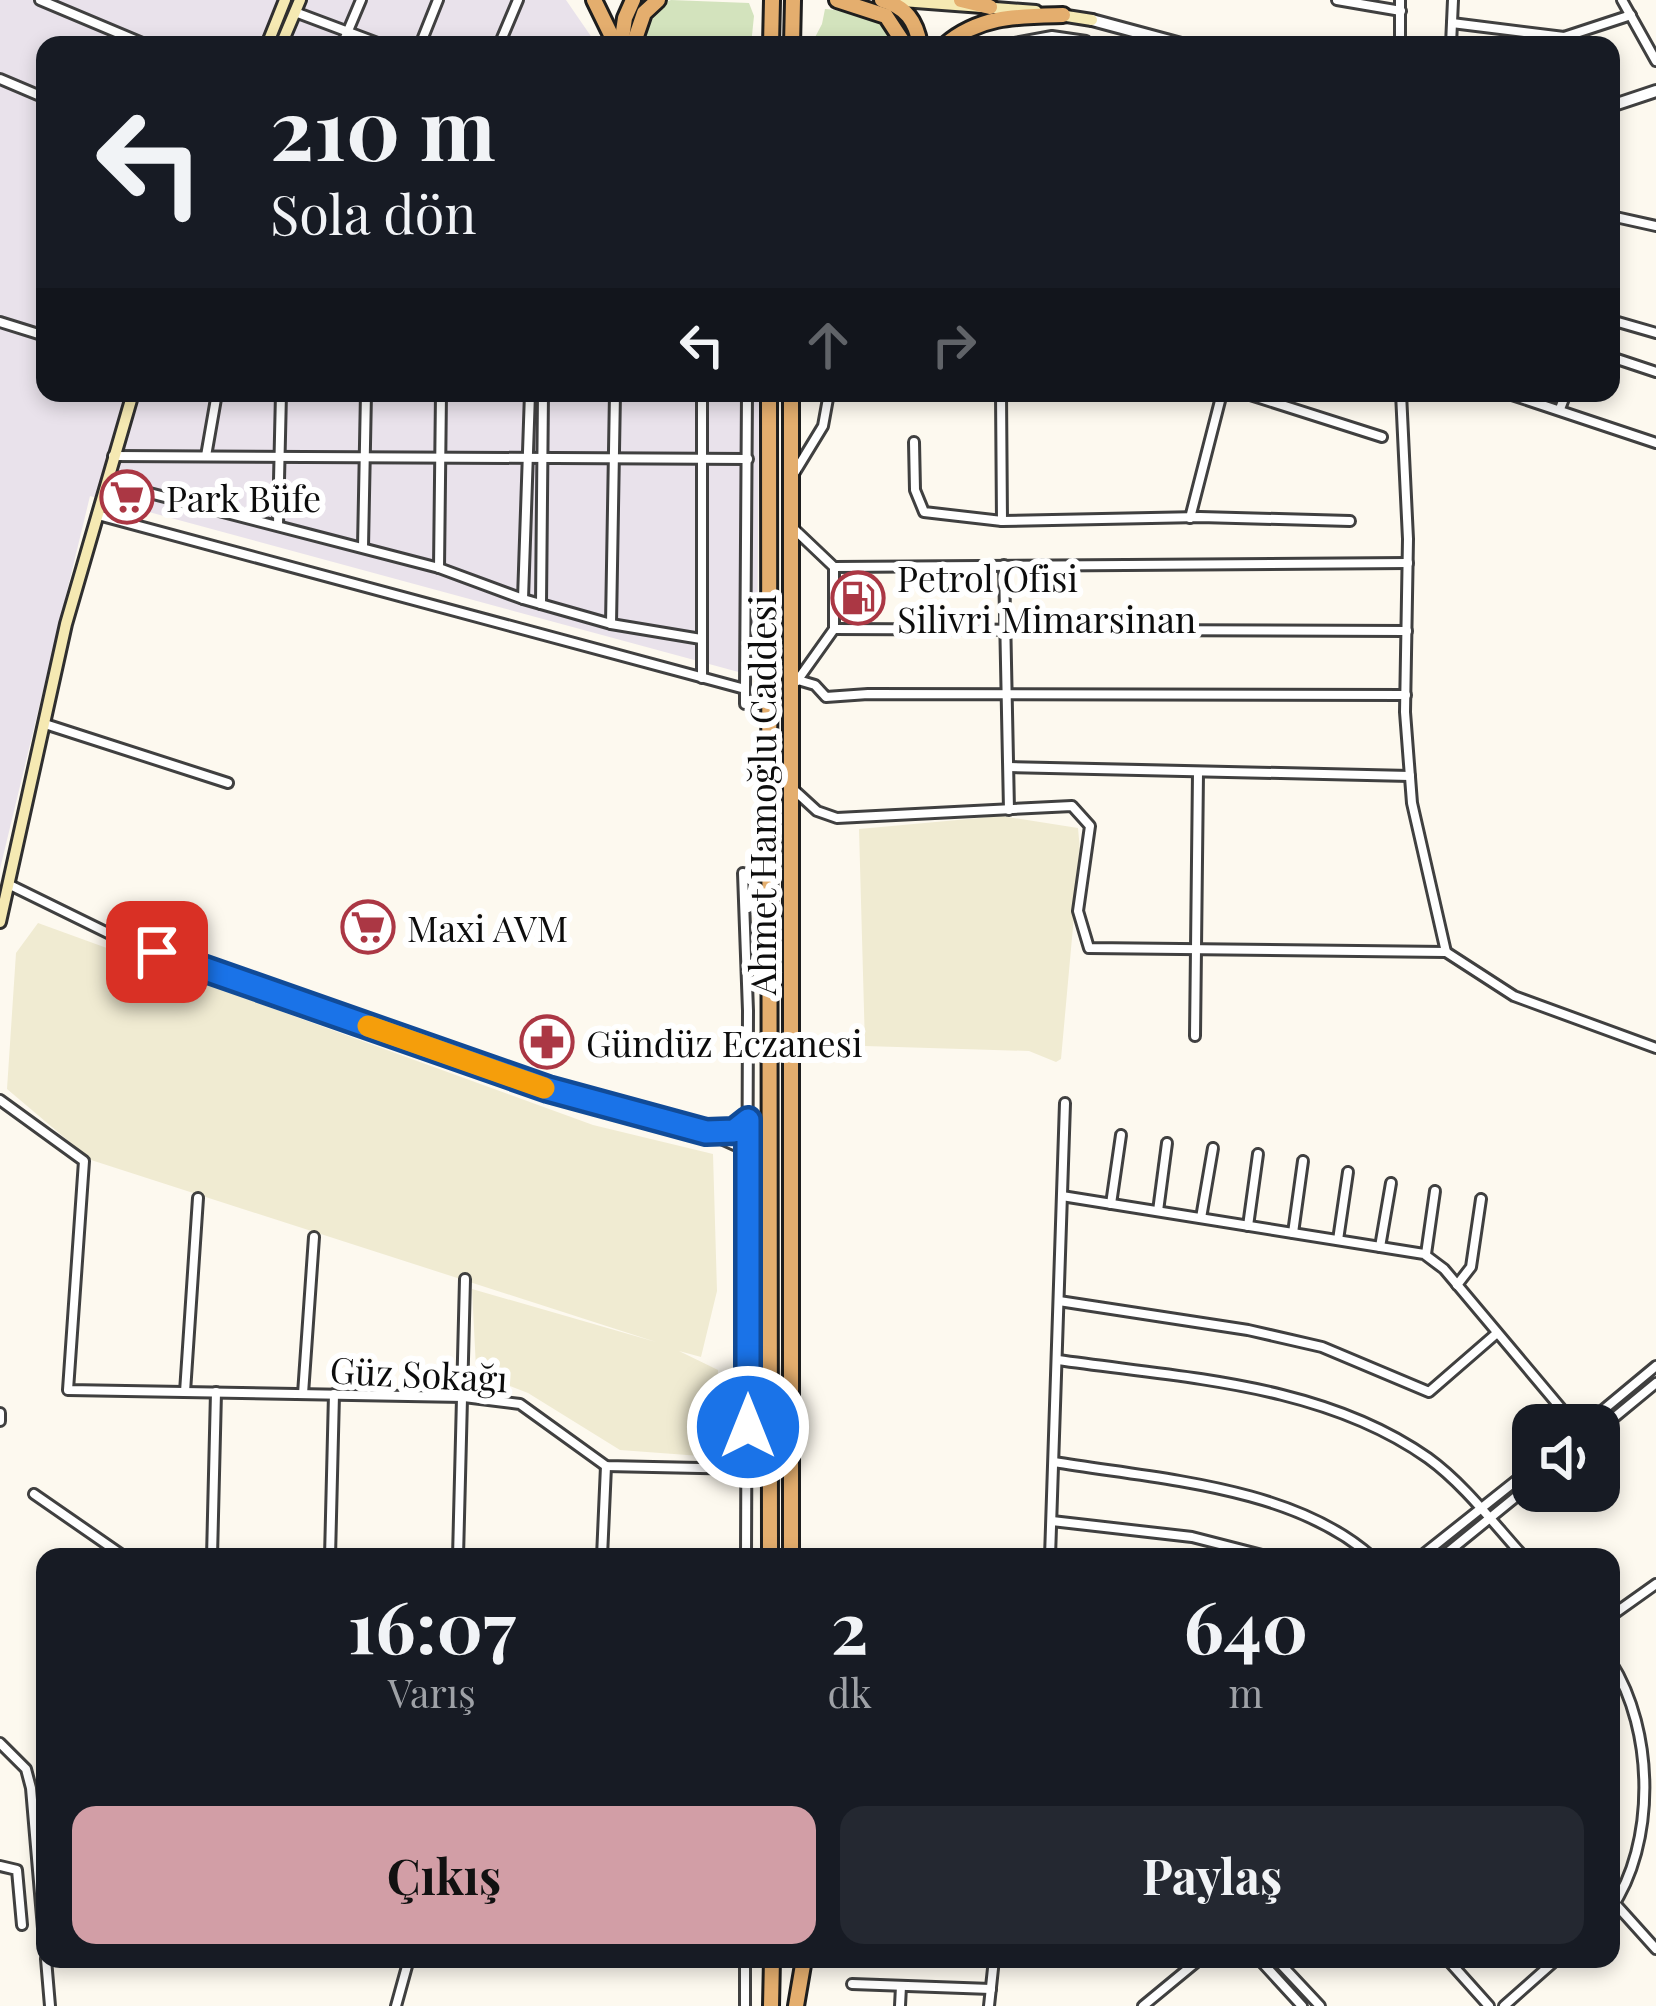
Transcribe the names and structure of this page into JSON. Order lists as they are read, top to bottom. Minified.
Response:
{"streets":{"highway":["Ahmet Hamoğlu Caddesi"],"street":["Güz Sokağı"]},"places":{"supermarket":["Park Büfe","Maxi AVM"],"fuel station":["Petrol Ofisi Silivri Mimarsinan"],"pharmacy":["Gündüz Eczanesi"]},"page":{"turn":["210 m","Sola dön"],"eta":["16:07","Varış","2","dk","640","m"],"buttons":["Çıkış","Paylaş"]}}
